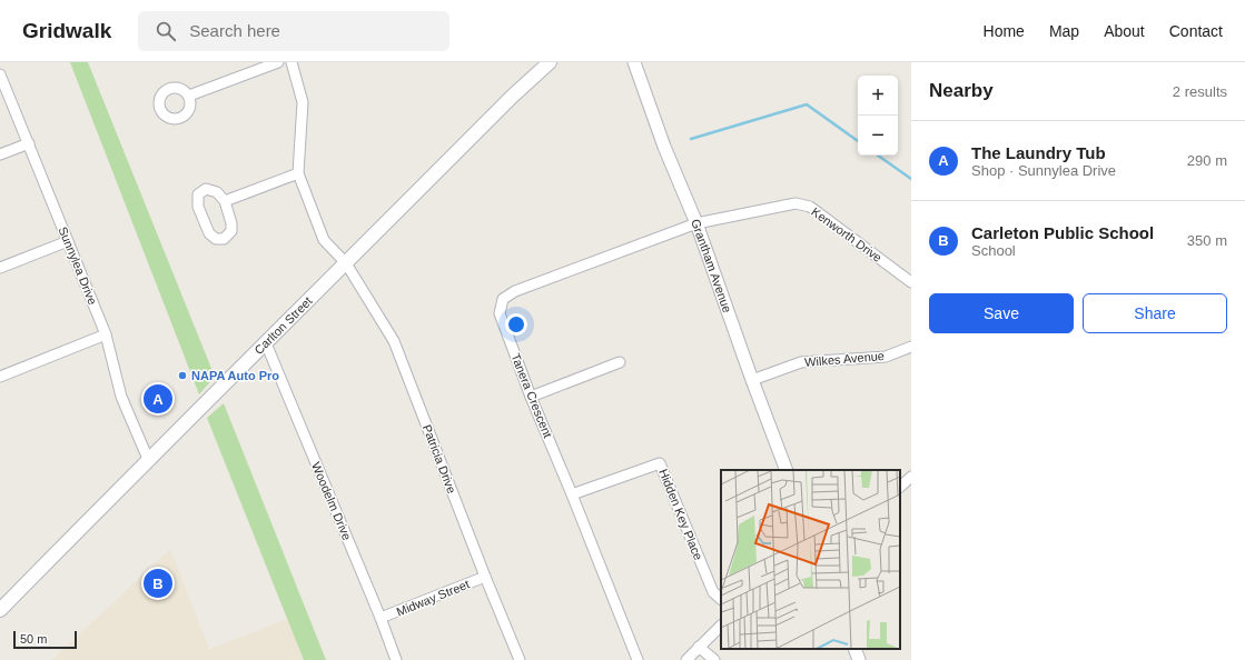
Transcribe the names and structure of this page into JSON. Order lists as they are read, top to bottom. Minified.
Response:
{"streets":{"main road":["Carlton Street"],"street":["Kenworth Drive","Sunnylea Drive","Grantham Avenue","Wilkes Avenue","Tanera Crescent","Patricia Drive","Woodelm Drive","Hidden Key Place","Midway Street"]},"crossings":[["Kenworth Drive","Grantham Avenue"],["Kenworth Drive","Tanera Crescent"],["Sunnylea Drive","Carlton Street"],["Grantham Avenue","Wilkes Avenue"],["Grantham Avenue","Tanera Crescent"],["Carlton Street","Patricia Drive"],["Carlton Street","Woodelm Drive"],["Tanera Crescent","Hidden Key Place"],["Patricia Drive","Midway Street"],["Woodelm Drive","Midway Street"]],"places":["NAPA Auto Pro"],"scale_bar":"50 m","page":{"header":"Gridwalk","search":"Search here","nav":["Home","Map","About","Contact"],"heading":["Nearby","2 results"],"map_buttons":["+","−"],"list":[{"mark":"A","name":"The Laundry Tub","note":"Shop · Sunnylea Drive","value":"290 m"},{"mark":"B","name":"Carleton Public School","note":"School","value":"350 m"}],"buttons":["Save","Share"],"pins":["A","B"],"scale":"50 m"}}
